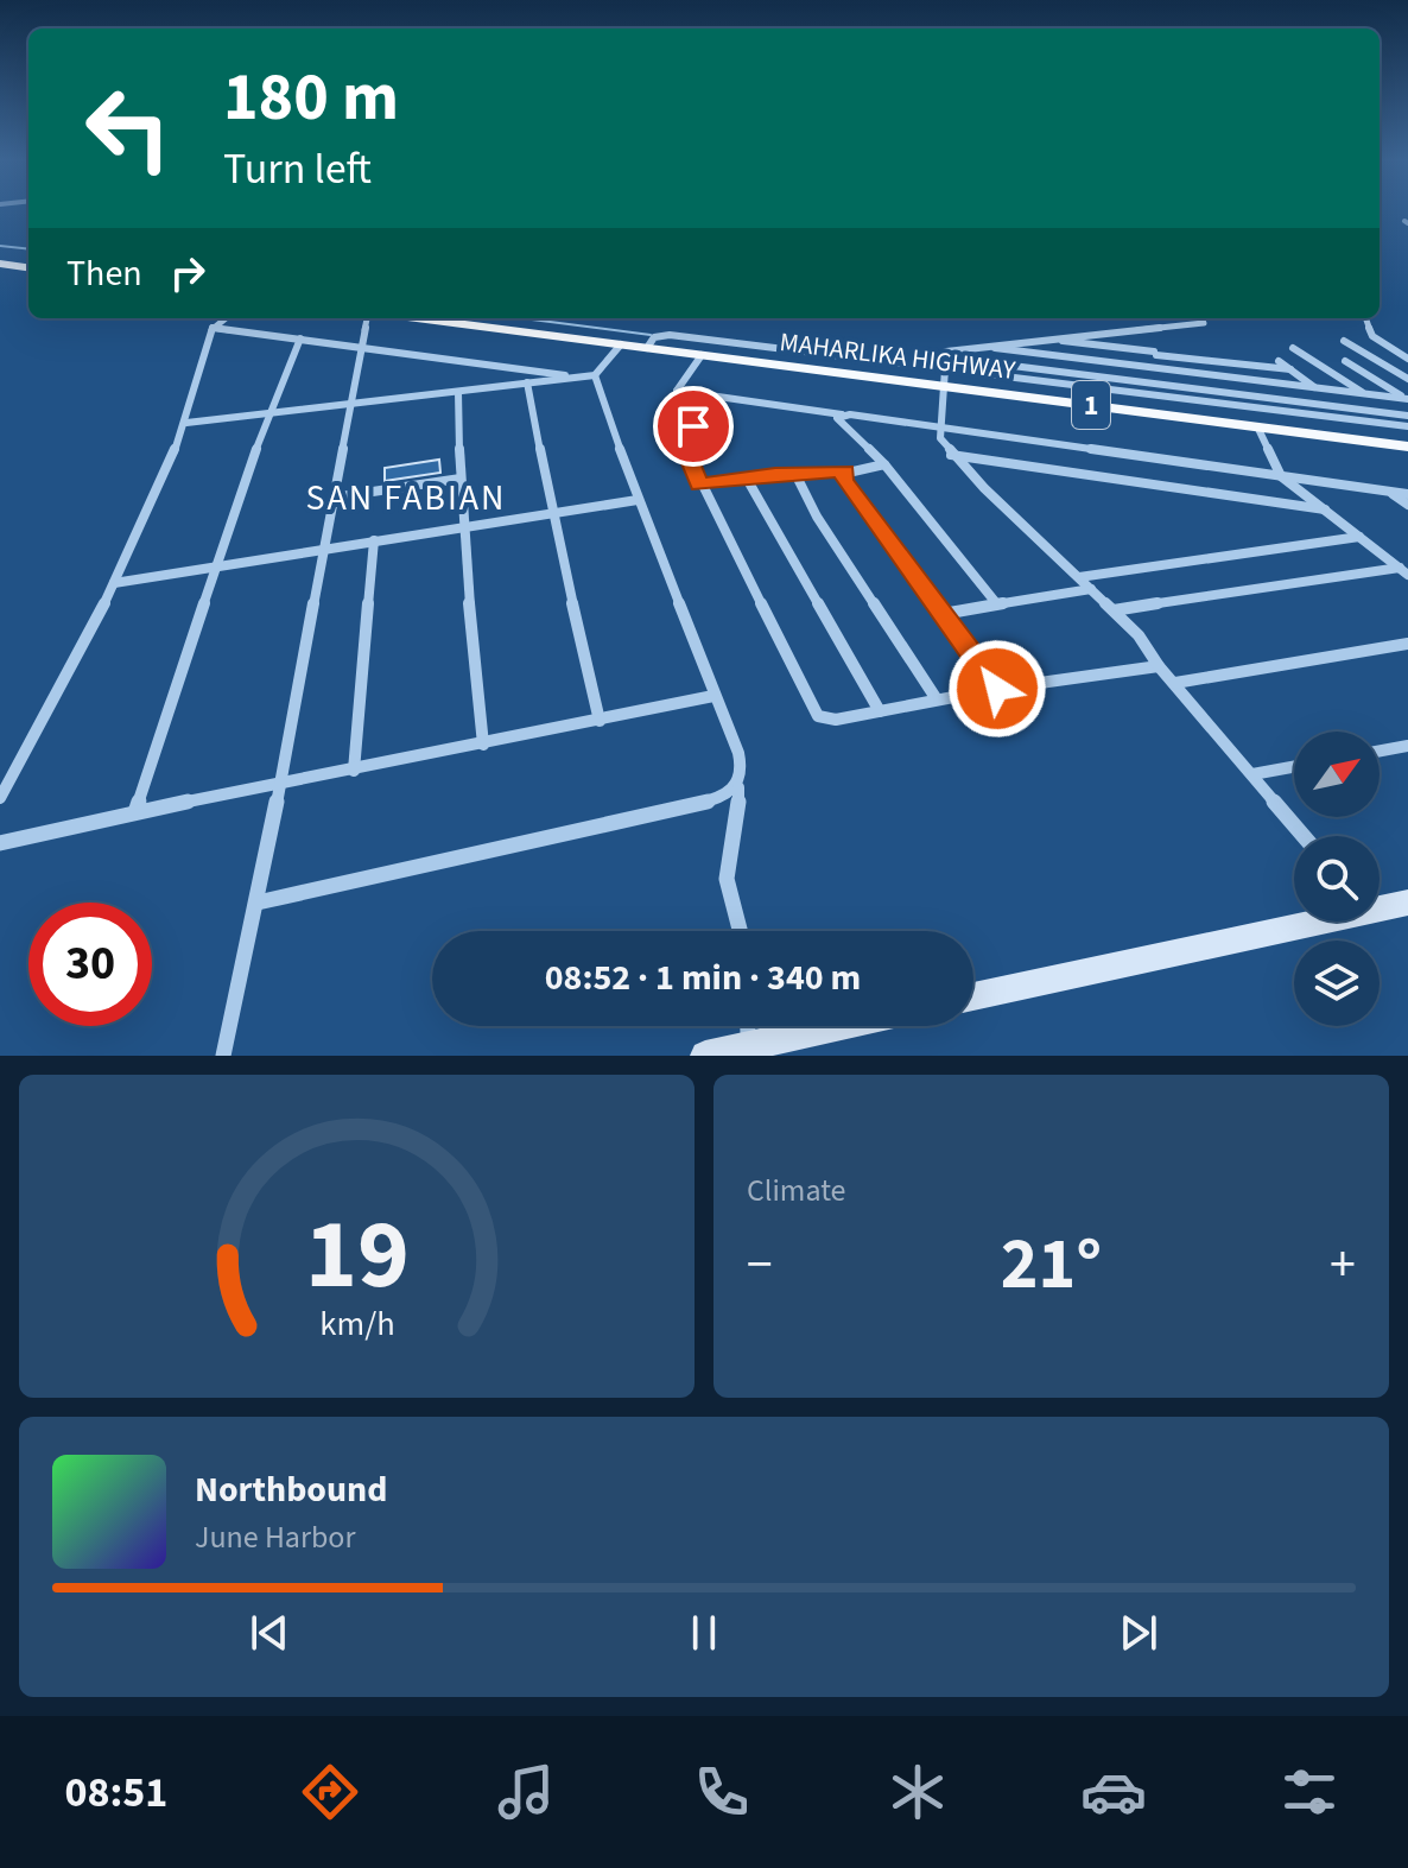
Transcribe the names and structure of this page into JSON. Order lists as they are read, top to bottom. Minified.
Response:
{"streets":{"highway":["MAHARLIKA HIGHWAY","1"]},"districts":["SAN FABIAN"],"north":"top right","page":{"turn":["180 m","Turn left"],"then":"Then","limit":"30","trip":"08:52 · 1 min · 340 m","tile":"Climate","heat":["−","21°","+"],"song":["Northbound","June Harbor"],"tabs":"08:51","gauge":["19","km/h"]}}
